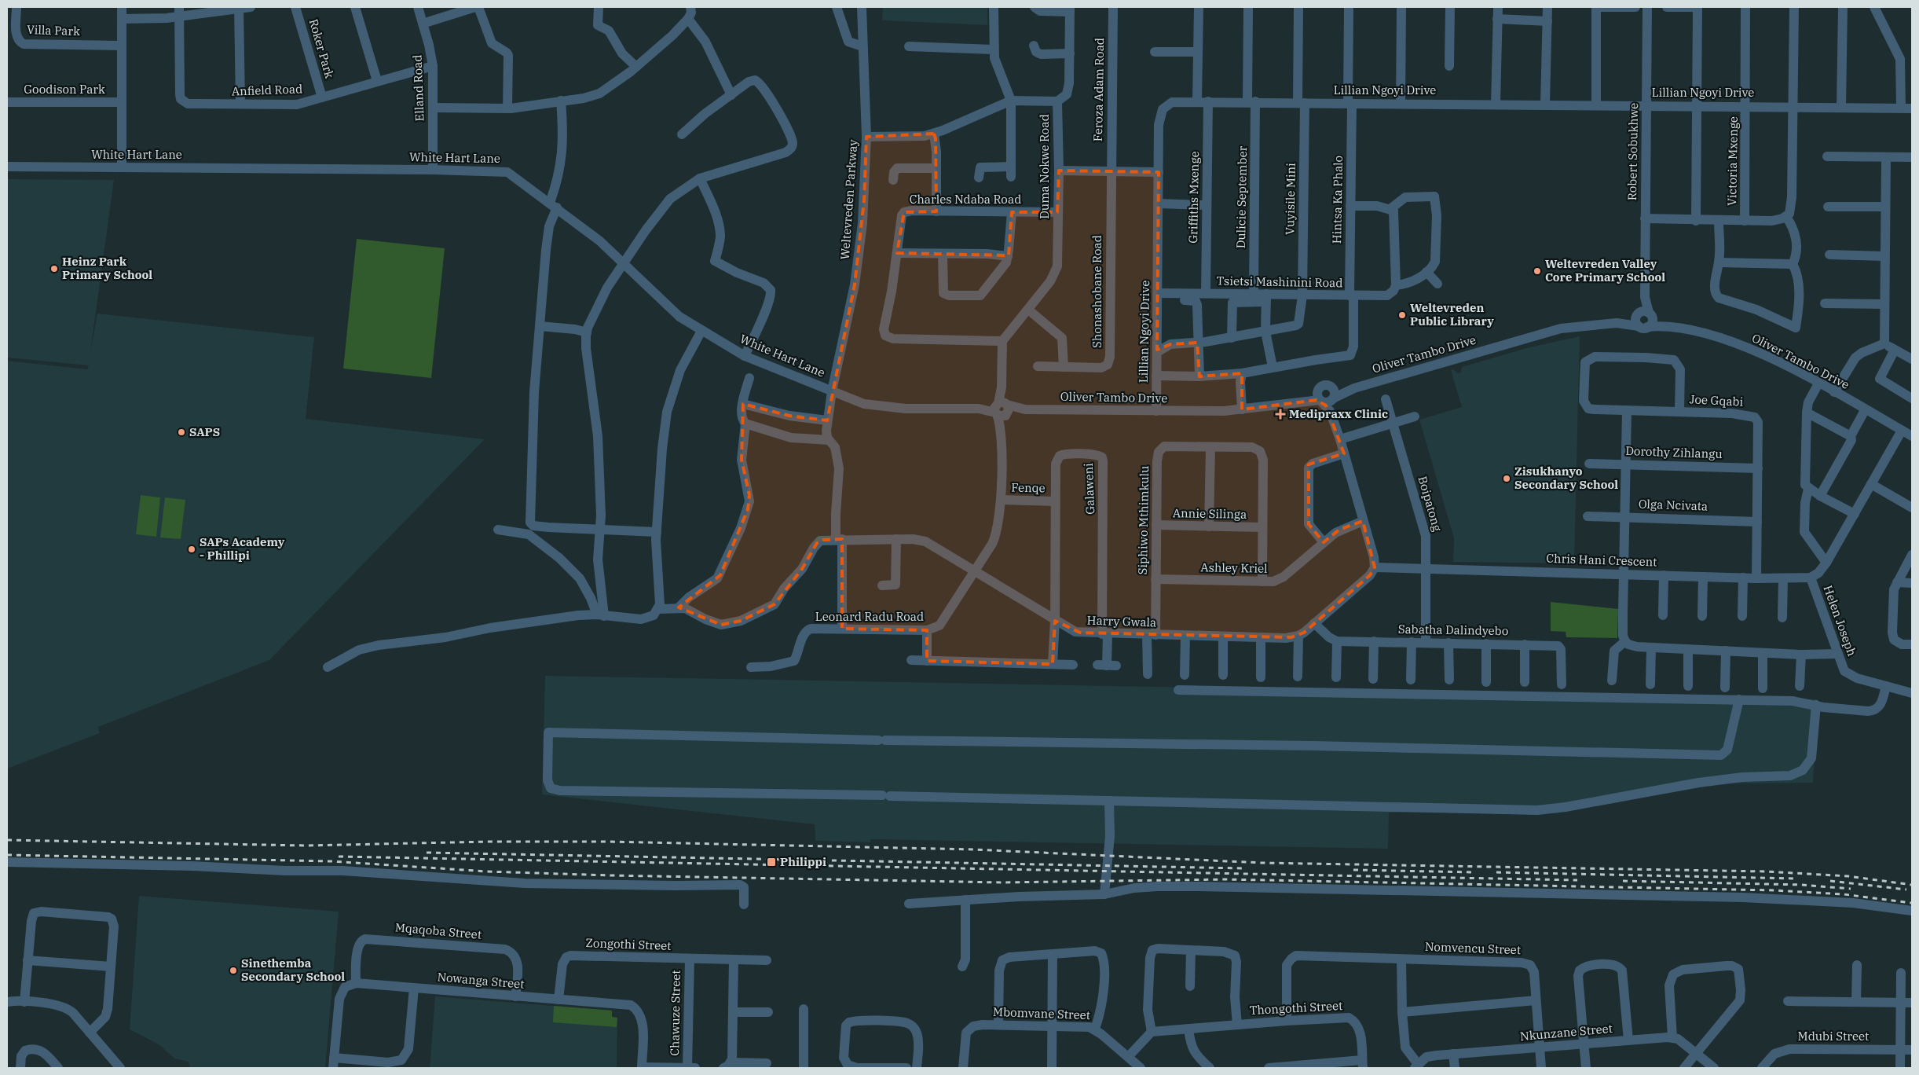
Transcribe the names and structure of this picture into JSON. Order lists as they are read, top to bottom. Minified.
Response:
{"streets":{"street":["Villa Park","Roker Park","Elland Road","Goodison Park","Feroza Adam Road","Anfield Road","Lillian Ngoyi Drive","Robert Sobukhwe","White Hart Lane","Victoria Mxenge","Duma Nokwe Road","Griffiths Mxenge","Dulicie September","Vuyisile Mini","Weltevreden Parkway","Charles Ndaba Road","Hintsa Ka Phalo","Tsietsi Mashinini Road","Shonashobane Road","Oliver Tambo Drive","Joe Gqabi","Dorothy Zihlangu","Fenqe","Galaweni","Boipatong","Olga Ncivata","Annie Silinga","Siphiwo Mthimkulu","Chris Hani Crescent","Ashley Kriel","Leonard Radu Road","Helen Joseph","Harry Gwala","Sabatha Dalindyebo","Mqaqoba Street","Zongothi Street","Nomvencu Street","Nowanga Street","Thongothi Street","Chawuze Street","Mbomvane Street","Nkunzane Street","Mdubi Street"]},"crossings":[["Roker Park","Anfield Road"],["Elland Road","Anfield Road"],["Elland Road","White Hart Lane"],["Feroza Adam Road","Shonashobane Road"],["Lillian Ngoyi Drive","Robert Sobukhwe"],["Lillian Ngoyi Drive","Victoria Mxenge"],["Lillian Ngoyi Drive","Griffiths Mxenge"],["Lillian Ngoyi Drive","Dulicie September"],["Lillian Ngoyi Drive","Vuyisile Mini"],["Lillian Ngoyi Drive","Hintsa Ka Phalo"],["Lillian Ngoyi Drive","Tsietsi Mashinini Road"],["Lillian Ngoyi Drive","Oliver Tambo Drive"],["Robert Sobukhwe","Oliver Tambo Drive"],["White Hart Lane","Weltevreden Parkway"],["White Hart Lane","Oliver Tambo Drive"],["Duma Nokwe Road","Weltevreden Parkway"],["Duma Nokwe Road","Charles Ndaba Road"],["Griffiths Mxenge","Tsietsi Mashinini Road"],["Dulicie September","Tsietsi Mashinini Road"],["Vuyisile Mini","Tsietsi Mashinini Road"],["Weltevreden Parkway","Oliver Tambo Drive"],["Hintsa Ka Phalo","Tsietsi Mashinini Road"],["Oliver Tambo Drive","Leonard Radu Road"],["Joe Gqabi","Dorothy Zihlangu"],["Joe Gqabi","Olga Ncivata"],["Joe Gqabi","Chris Hani Crescent"],["Fenqe","Galaweni"],["Fenqe","Leonard Radu Road"],["Galaweni","Harry Gwala"],["Boipatong","Chris Hani Crescent"],["Boipatong","Sabatha Dalindyebo"],["Annie Silinga","Siphiwo Mthimkulu"],["Siphiwo Mthimkulu","Ashley Kriel"],["Siphiwo Mthimkulu","Harry Gwala"],["Chris Hani Crescent","Helen Joseph"],["Leonard Radu Road","Harry Gwala"],["Mqaqoba Street","Nowanga Street"],["Zongothi Street","Nowanga Street"],["Zongothi Street","Chawuze Street"],["Nomvencu Street","Thongothi Street"],["Nomvencu Street","Nkunzane Street"]],"places":{"other":["Heinz Park Primary School","Weltevreden Valley Core Primary School","Weltevreden Public Library","SAPS","Zisukhanyo Secondary School","SAPs Academy - Phillipi","Sinethemba Secondary School"],"health":["Medipraxx Clinic"],"transit":["Philippi"]}}
